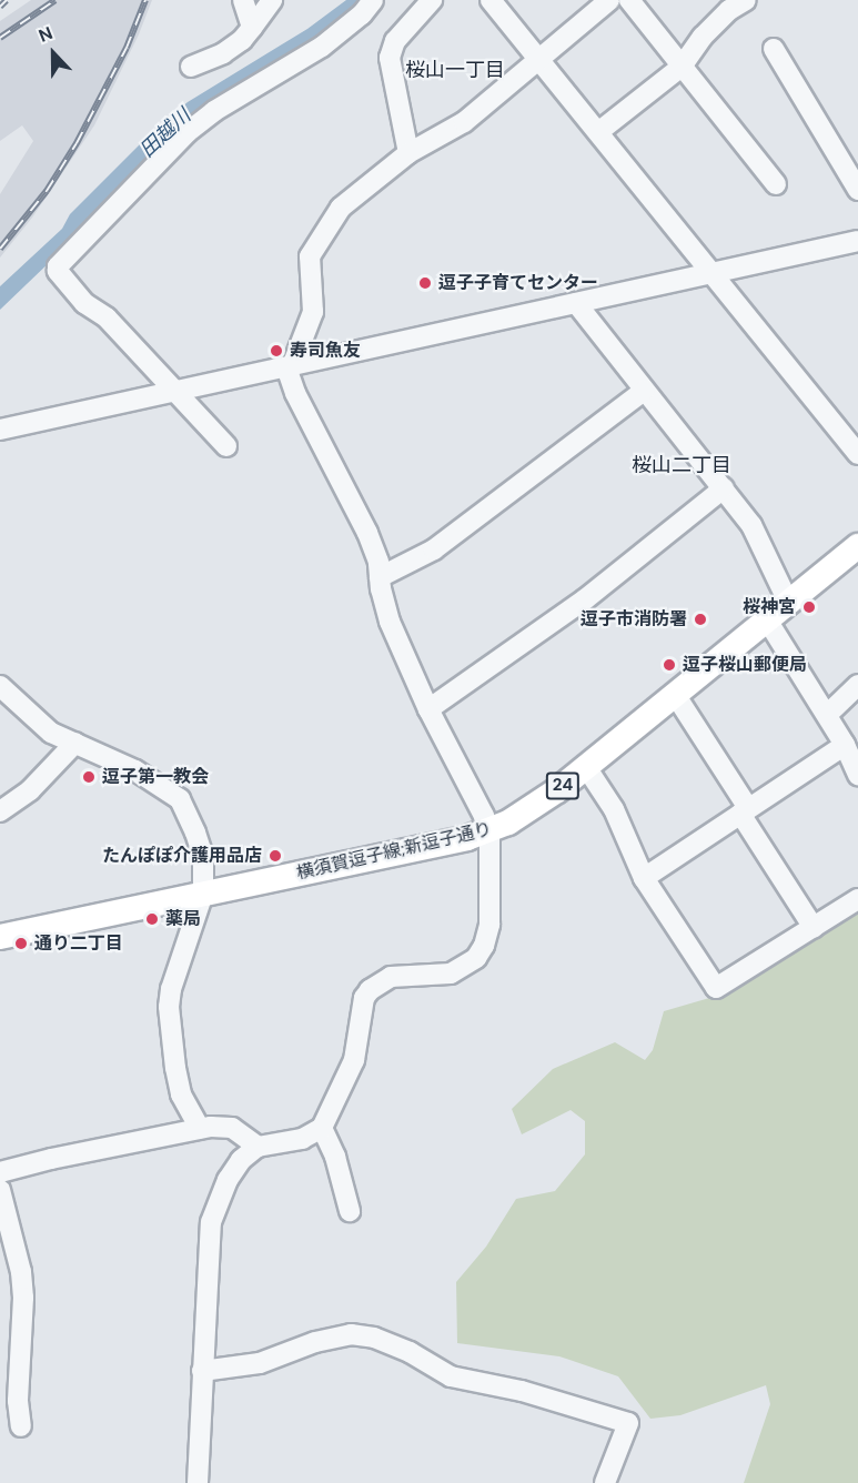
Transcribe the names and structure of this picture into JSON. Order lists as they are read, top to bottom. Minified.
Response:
{"streets":{"main road":["24","横須賀逗子線;新逗子通り"]},"districts":["桜山一丁目","桜山二丁目"],"water":["田越川"],"places":["逗子子育てセンター","寿司魚友","桜神宮","逗子市消防署","逗子桜山郵便局","逗子第一教会","たんぽぽ介護用品店","薬局","通り二丁目"],"north":"top"}
